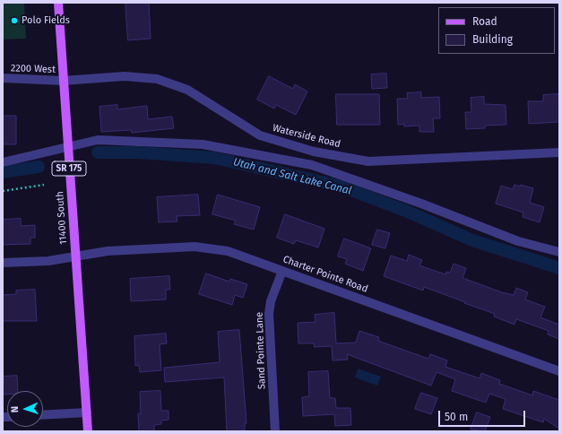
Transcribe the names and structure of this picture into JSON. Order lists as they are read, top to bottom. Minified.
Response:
{"streets":{"main road":["SR 175","11400 South"],"street":["2200 West","Waterside Road","Charter Pointe Road","Sand Pointe Lane"]},"crossings":[["2200 West","Waterside Road"],["2200 West","11400 South"],["Waterside Road","11400 South"],["11400 South","Charter Pointe Road"],["Charter Pointe Road","Sand Pointe Lane"]],"water":["Utah and Salt Lake Canal"],"places":["Polo Fields"],"legend":["Road","Building"],"scale_bar":"50 m","north":"left"}
